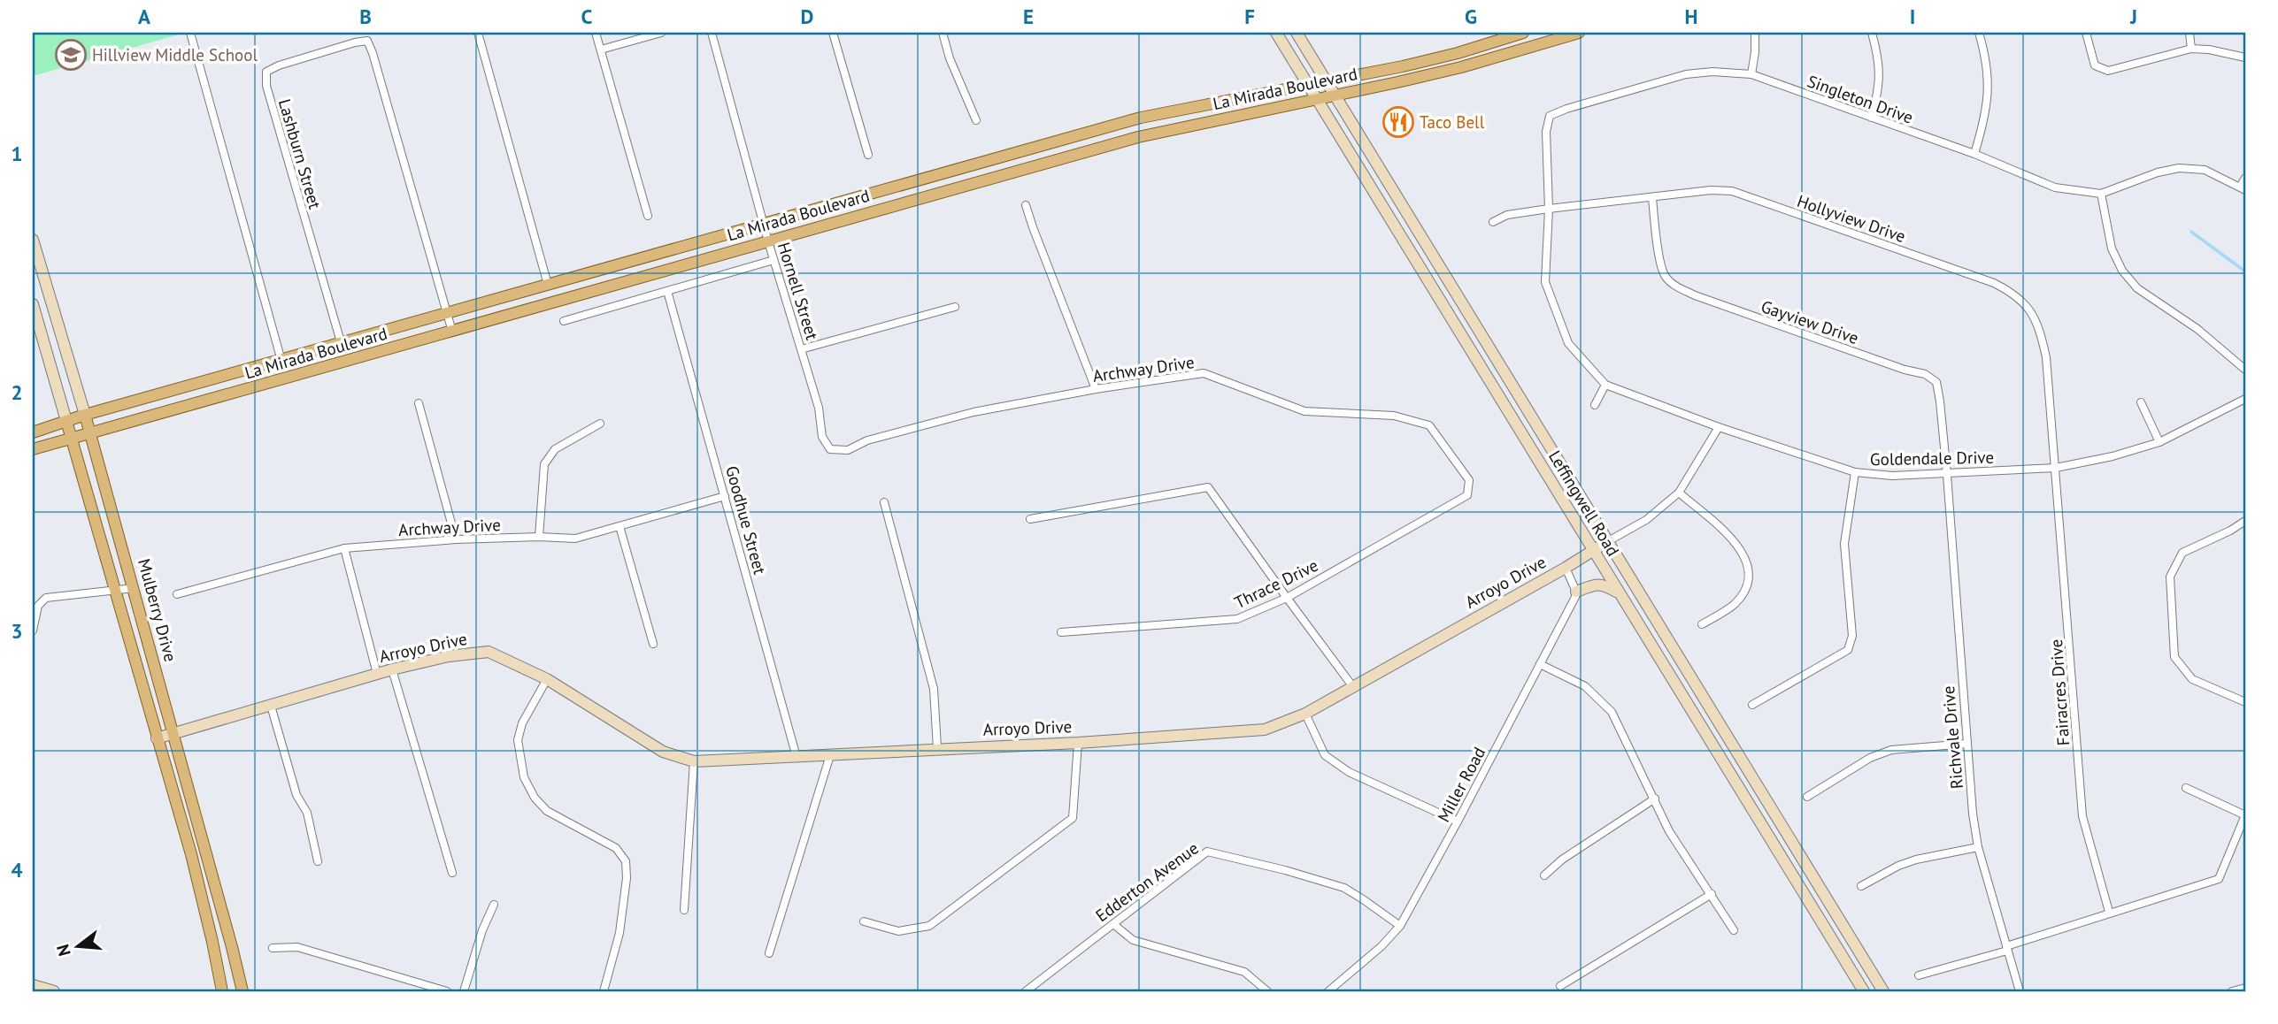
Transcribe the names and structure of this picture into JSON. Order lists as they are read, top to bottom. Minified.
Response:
{"streets":{"main road":["La Mirada Boulevard","Leffingwell Road","Arroyo Drive","Mulberry Drive"],"street":["Singleton Drive","Lashburn Street","Hollyview Drive","Hornell Street","Gayview Drive","Archway Drive","Goldendale Drive","Goodhue Street","Thrace Drive","Fairacres Drive","Richvale Drive","Miller Road","Edderton Avenue"]},"crossings":[["La Mirada Boulevard","Lashburn Street"],["La Mirada Boulevard","Hornell Street"],["La Mirada Boulevard","Leffingwell Road"],["La Mirada Boulevard","Mulberry Drive"],["Singleton Drive","Hollyview Drive"],["Singleton Drive","Goldendale Drive"],["Hollyview Drive","Gayview Drive"],["Hollyview Drive","Goldendale Drive"],["Hollyview Drive","Fairacres Drive"],["Hornell Street","Archway Drive"],["Gayview Drive","Goldendale Drive"],["Gayview Drive","Richvale Drive"],["Archway Drive","Goodhue Street"],["Archway Drive","Thrace Drive"],["Goldendale Drive","Arroyo Drive"],["Goldendale Drive","Fairacres Drive"],["Goldendale Drive","Richvale Drive"],["Leffingwell Road","Arroyo Drive"],["Goodhue Street","Arroyo Drive"],["Arroyo Drive","Mulberry Drive"],["Miller Road","Edderton Avenue"]],"places":{"school or university":["Hillview Middle School"],"restaurant":["Taco Bell"]},"north":"left","grid":{"columns":["A","B","C","D","E","F","G","H","I","J"],"rows":["1","2","3","4"]}}
